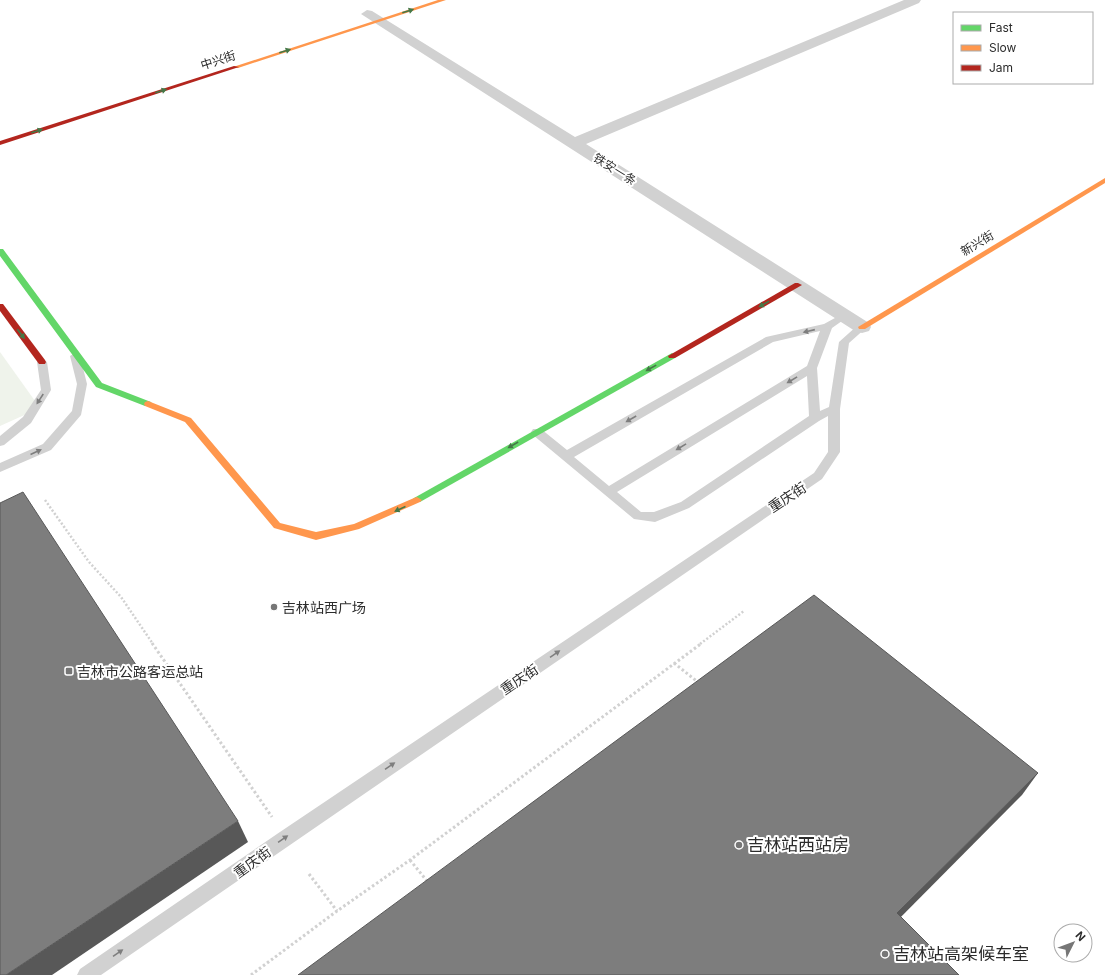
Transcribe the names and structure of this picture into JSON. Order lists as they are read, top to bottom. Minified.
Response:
{"streets":{"street":["中兴街","铁安一条","新兴街"],"lane":["重庆街"]},"crossings":[["中兴街","铁安一条"],["铁安一条","新兴街"],["铁安一条","重庆街"],["新兴街","重庆街"]],"one_way":["中兴街","重庆街"],"places":{"other":["吉林站西广场","吉林站西站房","吉林站高架候车室"],"transit":["吉林市公路客运总站"]},"legend":["Fast","Slow","Jam"],"north":"top right"}
